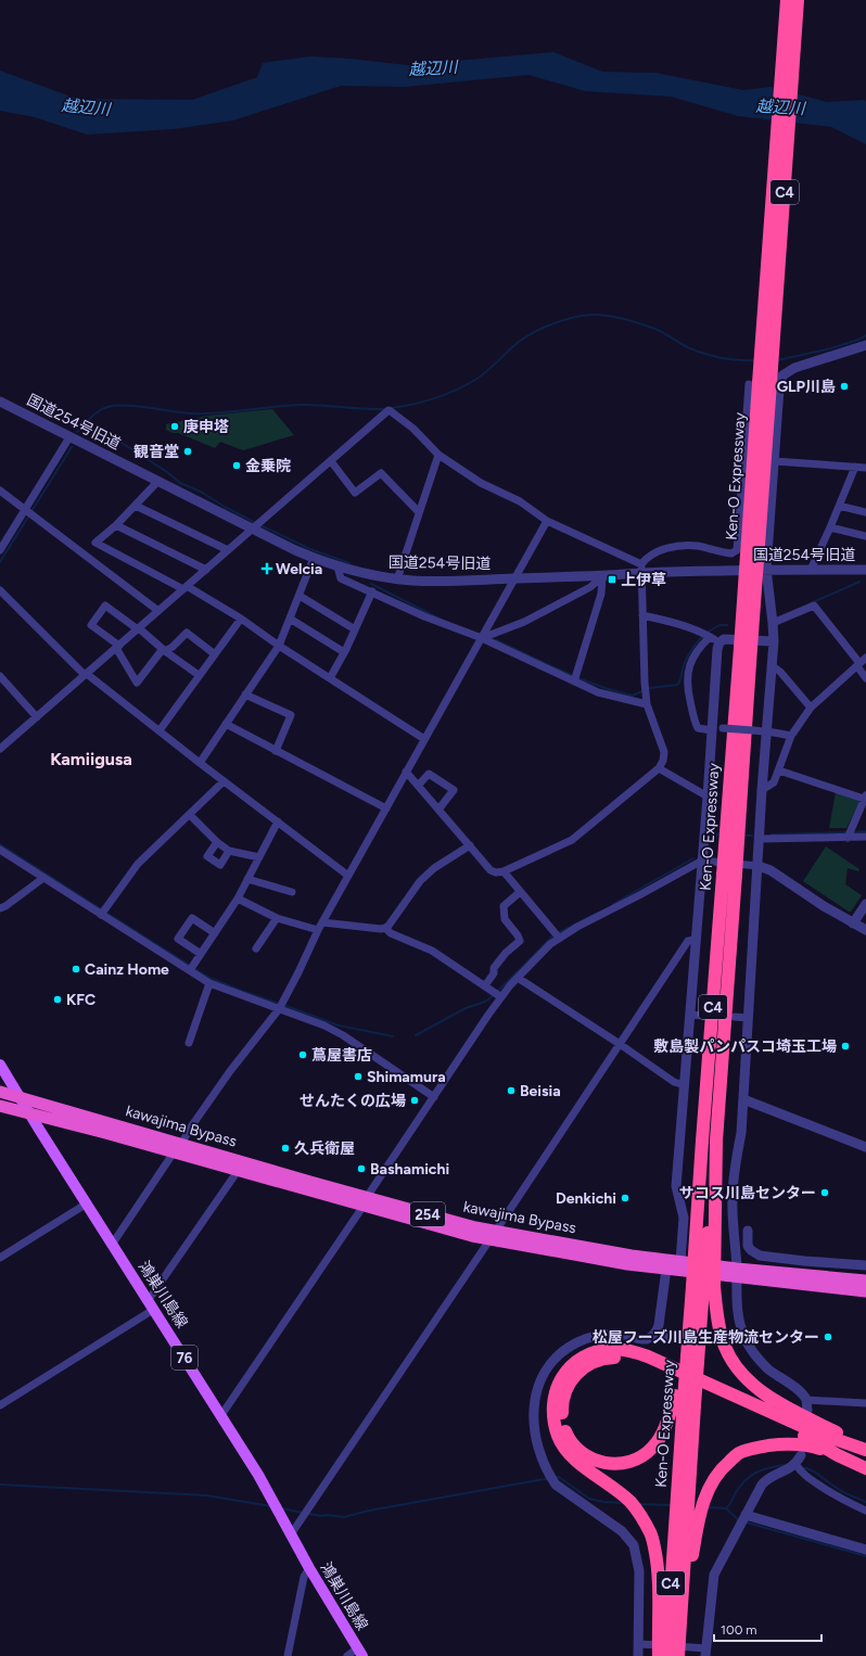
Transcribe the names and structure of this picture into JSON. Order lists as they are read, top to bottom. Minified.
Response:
{"streets":{"highway":["C4","Ken-O Expressway","kawajima Bypass","254"],"main road":["鴻巣川島線","76"],"street":["国道254号旧道"]},"crossings":[["C4","Ken-O Expressway"],["kawajima Bypass","鴻巣川島線"]],"districts":["Kamiigusa"],"water":["越辺川"],"places":{"other":["GLP川島","庚申塔","観音堂","金乗院","Cainz Home","KFC","敷島製パンパスコ埼玉工場","蔦屋書店","Shimamura","Beisia","せんたくの広場","久兵衛屋","Bashamichi","サコス川島センター","Denkichi","松屋フーズ川島生産物流センター"],"health":["Welcia"],"transit":["上伊草"]},"scale_bar":"100 m"}
